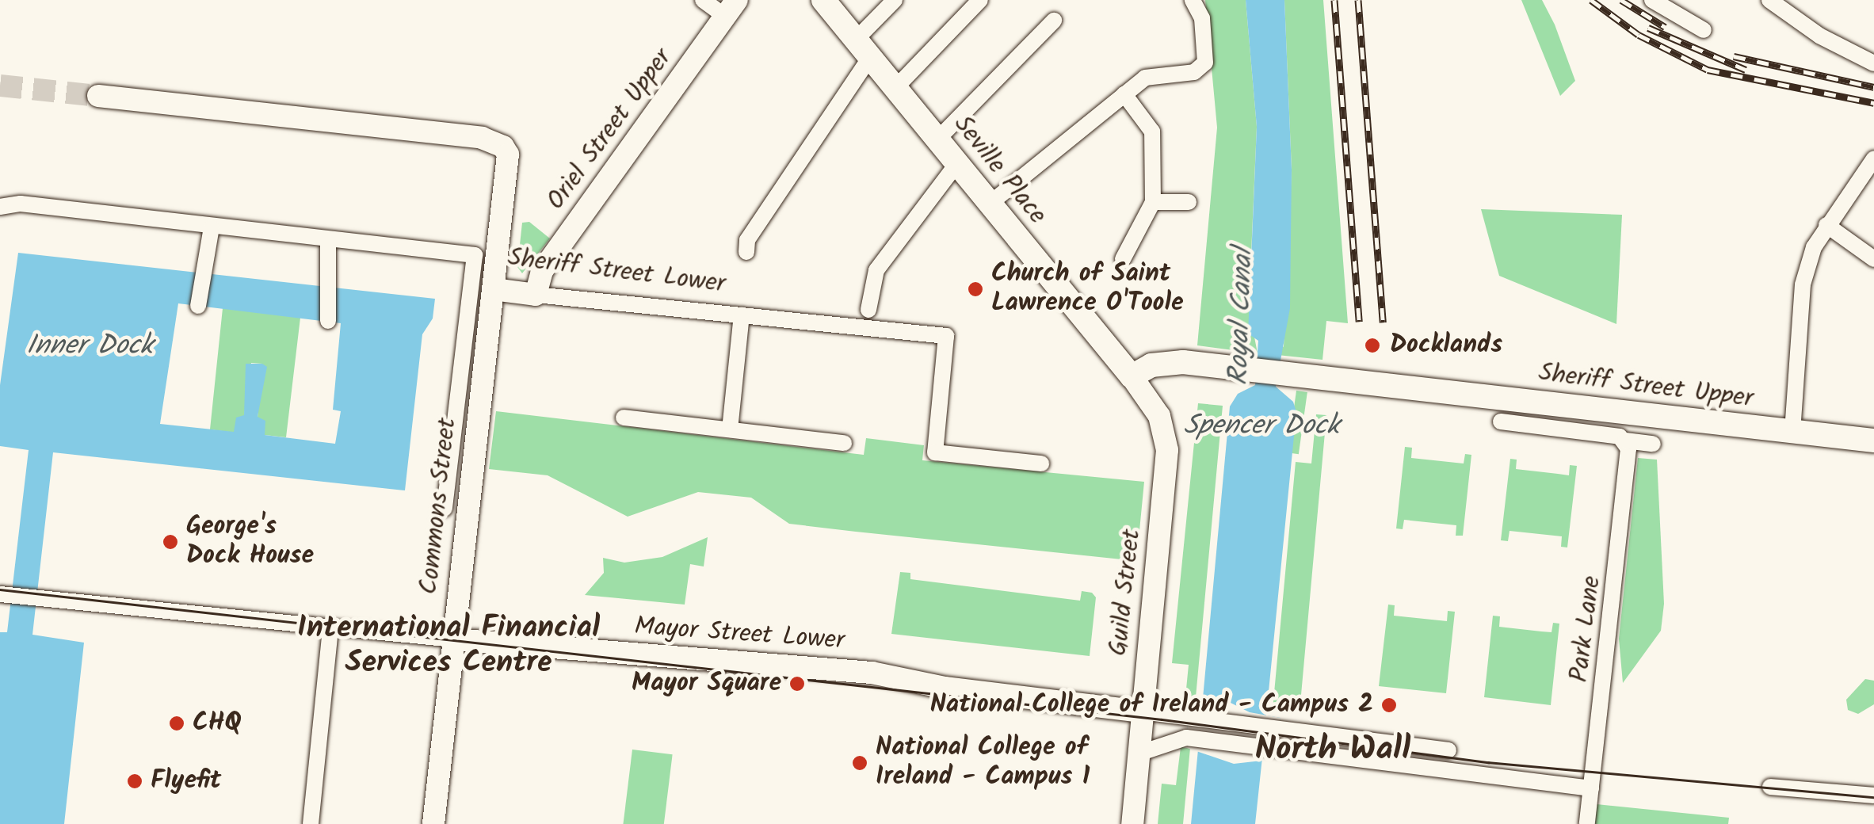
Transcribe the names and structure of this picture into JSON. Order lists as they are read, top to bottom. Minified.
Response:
{"streets":{"main road":["Seville Place","Sheriff Street Upper"],"street":["Oriel Street Upper","Sheriff Street Lower","Commons Street","Guild Street","Park Lane","Mayor Street Lower"]},"crossings":[["Oriel Street Upper","Sheriff Street Lower"],["Seville Place","Sheriff Street Upper"],["Seville Place","Guild Street"],["Sheriff Street Lower","Commons Street"],["Sheriff Street Upper","Guild Street"],["Commons Street","Mayor Street Lower"],["Guild Street","Mayor Street Lower"]],"districts":["International Financial Services Centre","North Wall"],"water":["Royal Canal","Inner Dock","Spencer Dock"],"places":["Church of Saint Lawrence O'Toole","Docklands","George's Dock House","Mayor Square","National College of Ireland - Campus 2","CHQ","National College of Ireland - Campus 1","Flyefit"]}
